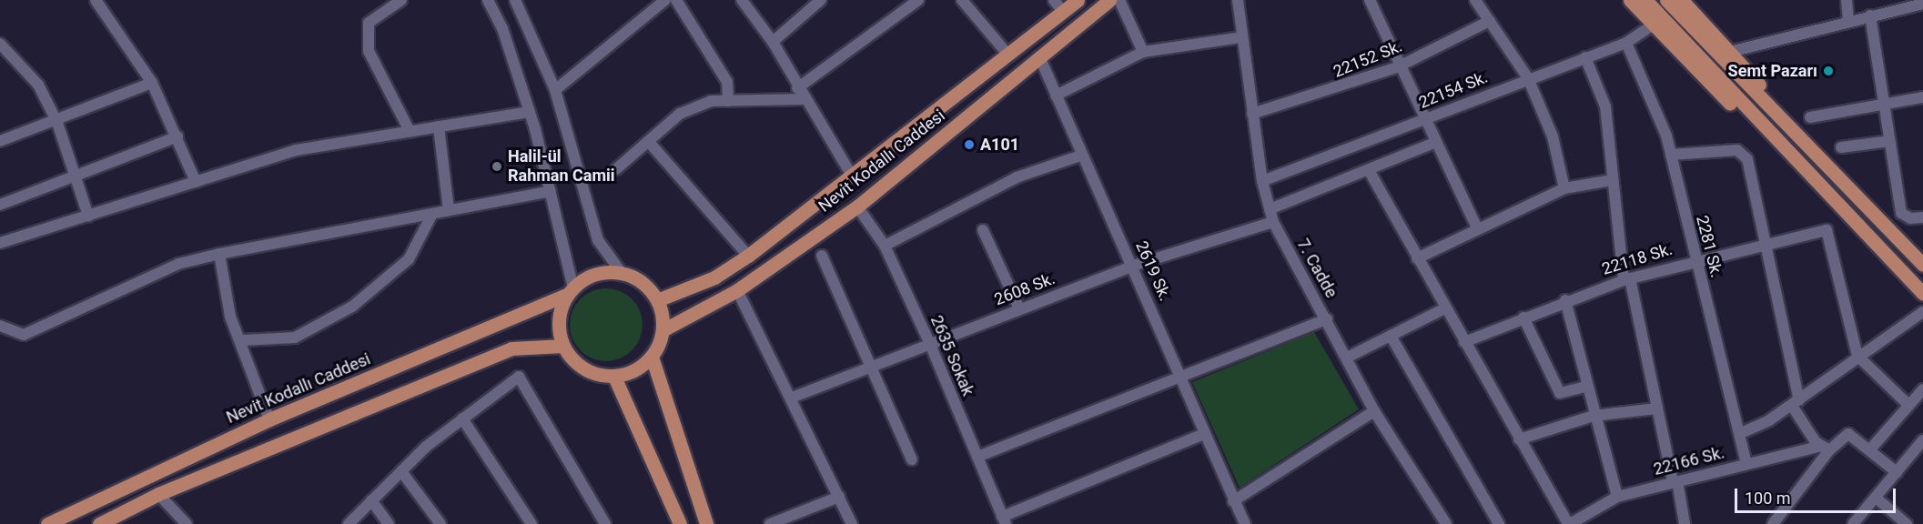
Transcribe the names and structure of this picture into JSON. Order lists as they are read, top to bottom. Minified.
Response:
{"streets":{"main road":["Nevit Kodallı Caddesi"],"street":["22152 Sk.","22154 Sk.","2281 Sk.","22118 Sk.","7. Cadde","2619 Sk.","2608 Sk.","2635 Sokak","22166 Sk."]},"crossings":[["22152 Sk.","7. Cadde"],["22154 Sk.","2281 Sk."],["22154 Sk.","7. Cadde"],["Nevit Kodallı Caddesi","2619 Sk."],["Nevit Kodallı Caddesi","2635 Sokak"],["2281 Sk.","22118 Sk."],["2281 Sk.","22166 Sk."],["7. Cadde","2608 Sk."],["2619 Sk.","2608 Sk."],["2608 Sk.","2635 Sokak"]],"places":["Semt Pazarı","A101","Halil-ül Rahman Camii"],"scale_bar":"100 m"}
